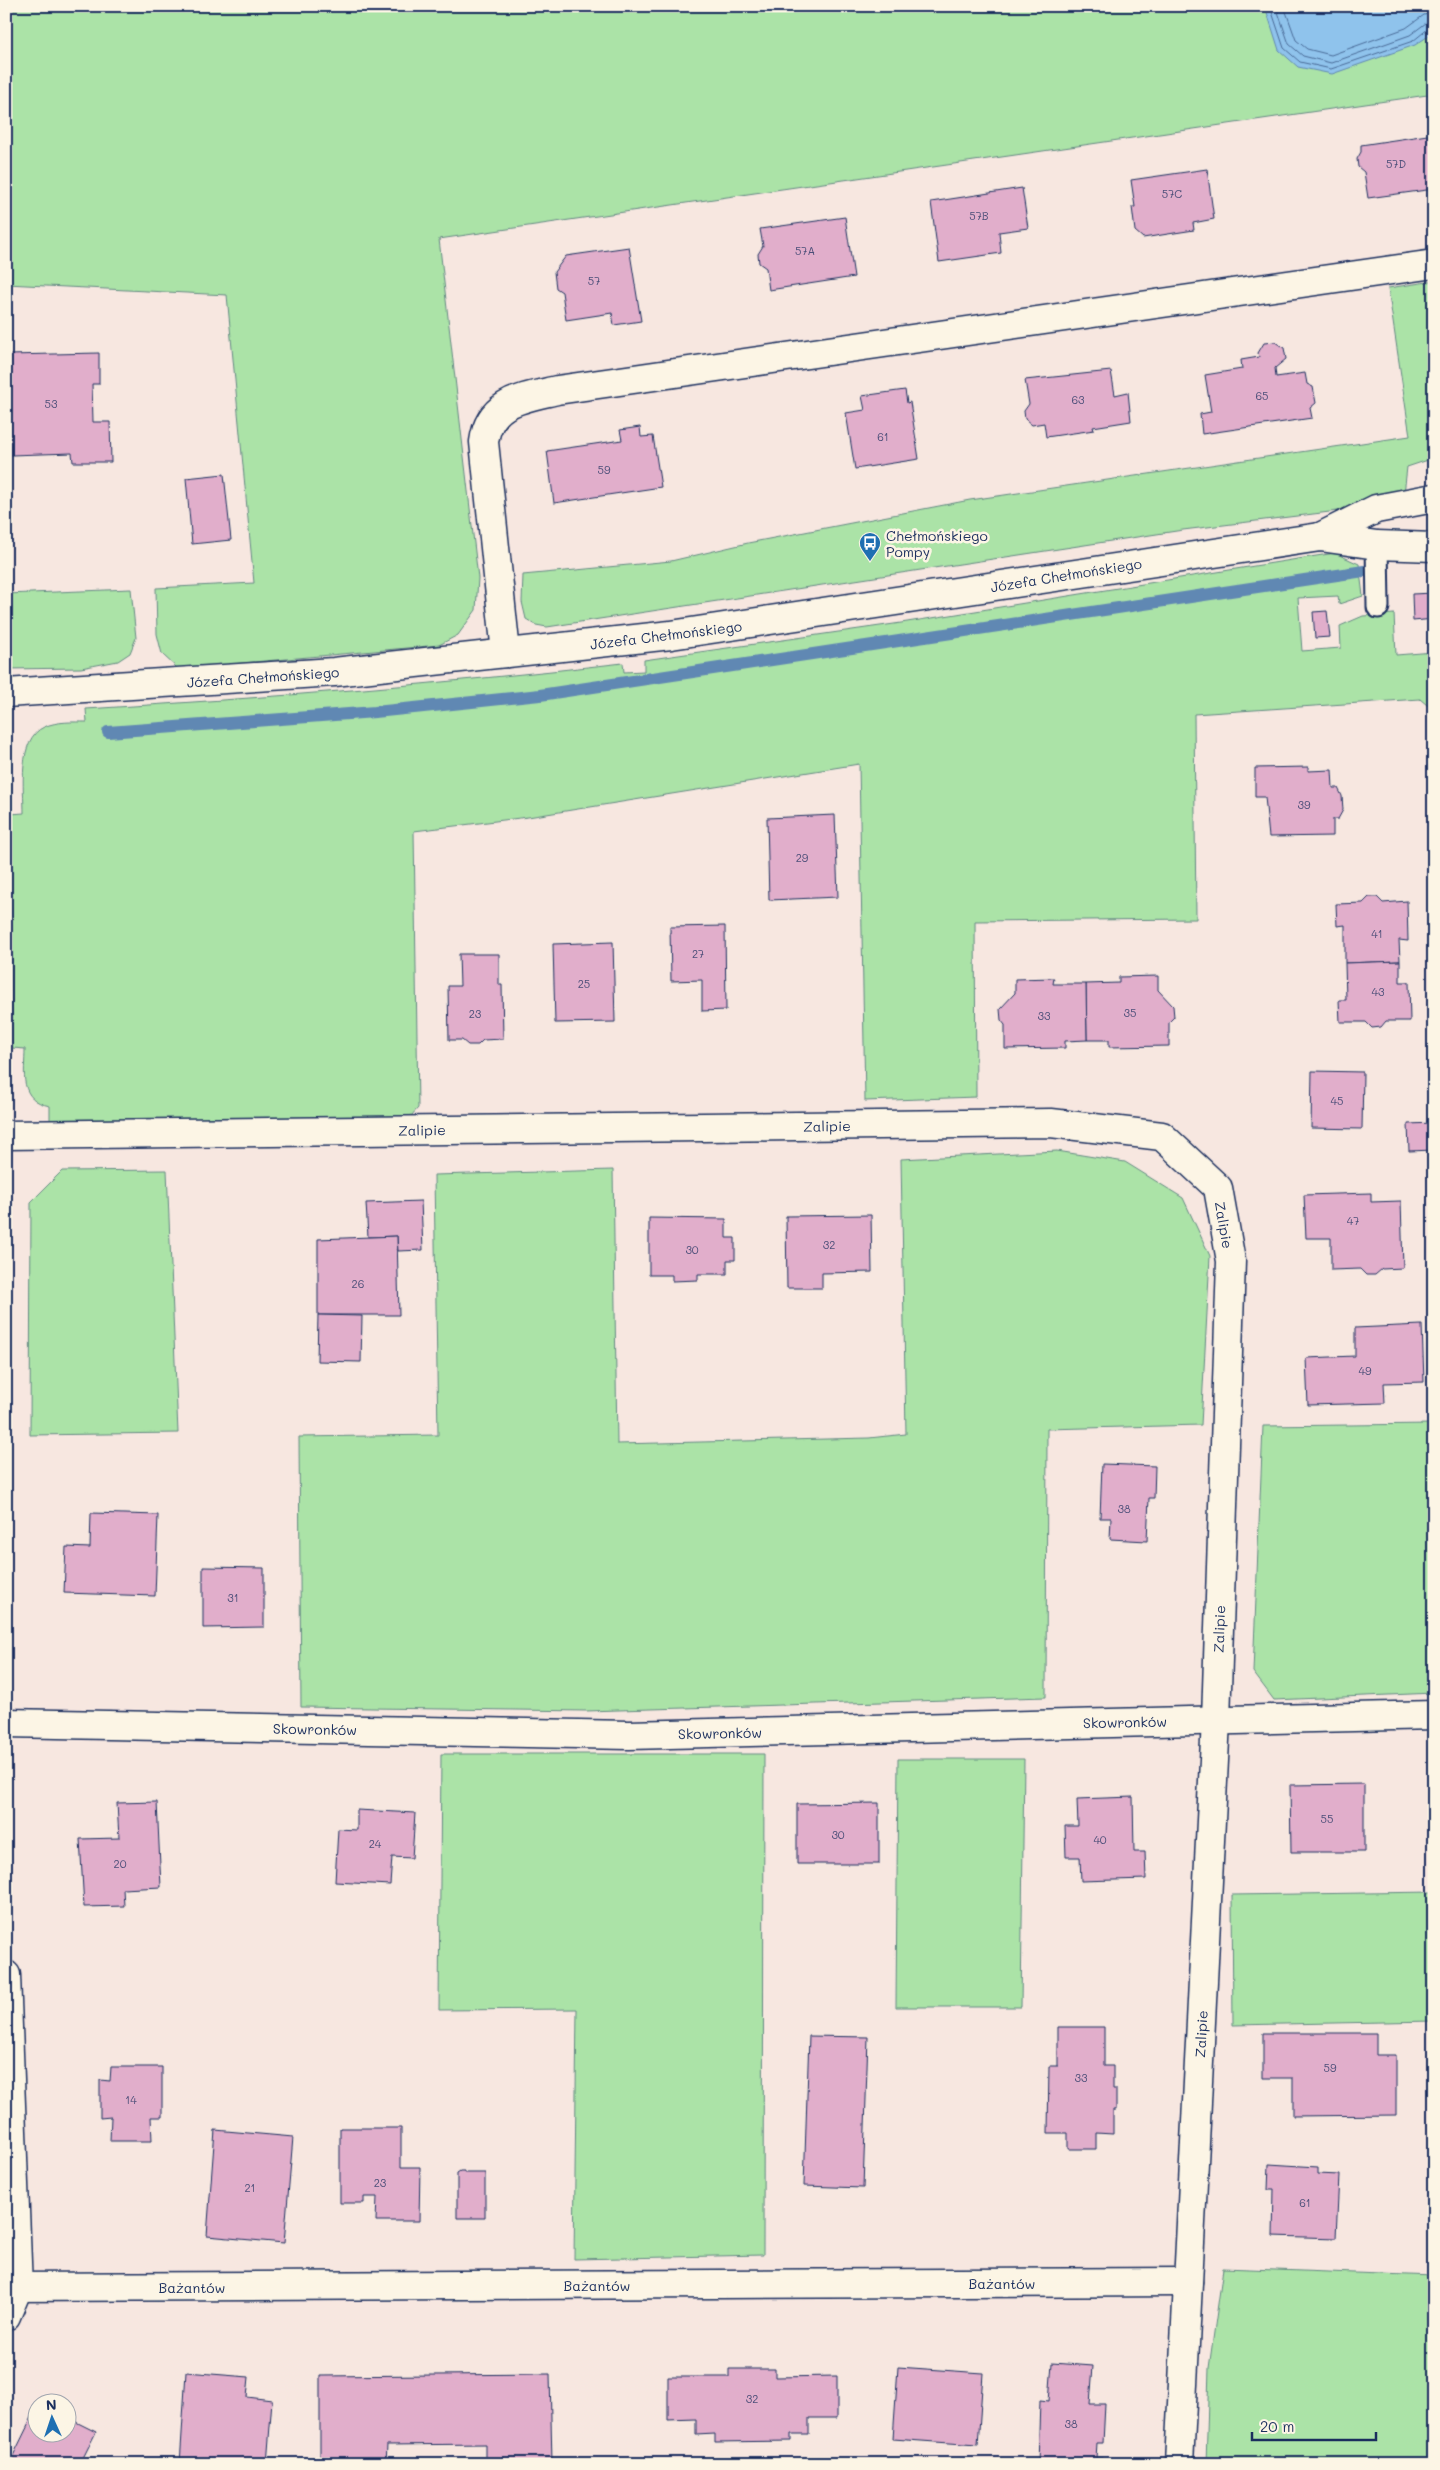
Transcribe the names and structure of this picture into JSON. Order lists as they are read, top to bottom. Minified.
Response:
{"streets":{"street":["Józefa Chełmońskiego","Zalipie","Skowronków","Bażantów"]},"crossings":[["Zalipie","Skowronków"],["Zalipie","Bażantów"]],"places":{"bus stop":["Chełmońskiego Pompy"]},"house_numbers":["57D","57C","57B","57A","57","65","63","53","61","59","39","29","41","27","25","43","35","23","33","45","47","32","30","26","49","38","31","55","30","40","24","20","59","33","14","23","21","61","32","38"],"scale_bar":"20 m","north":"top"}
